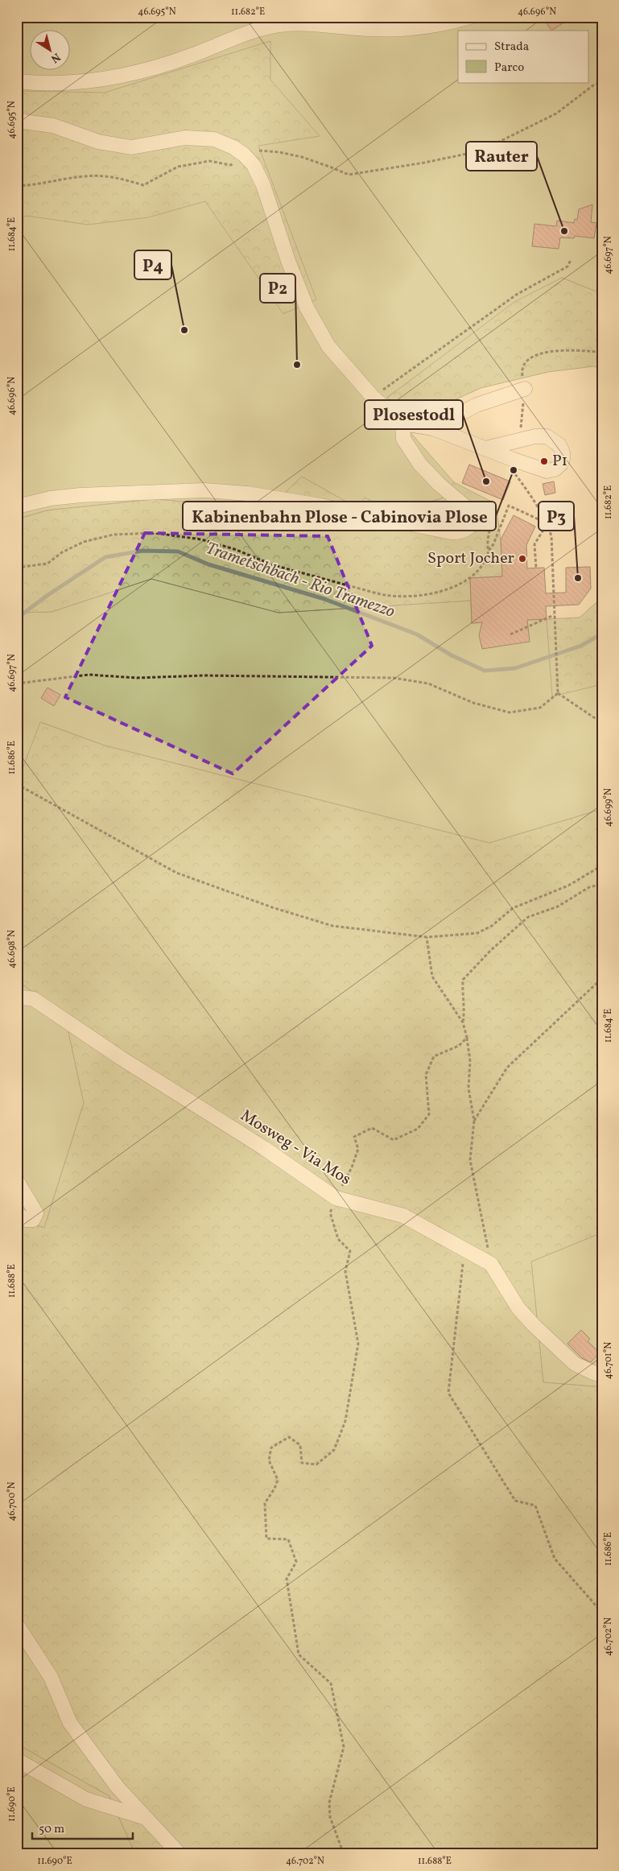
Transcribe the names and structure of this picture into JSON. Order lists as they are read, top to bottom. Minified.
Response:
{"streets":{"street":["Mosweg - Via Mos"]},"water":["Trametschbach - Rio Tramezzo"],"places":["Rauter","P4","P2","P1","Kabinenbahn Plose - Cabinovia Plose","Plosestodl","Sport Jocher","P3"],"legend":["Strada","Parco"],"scale_bar":"50 m","north":"bottom right","coordinates":["46.695°N","11.682°E","46.696°N","11.684°E","46.697°N","11.686°E","46.699°N","46.698°N","11.688°E","46.701°N","46.700°N","46.702°N","11.690°E"]}
